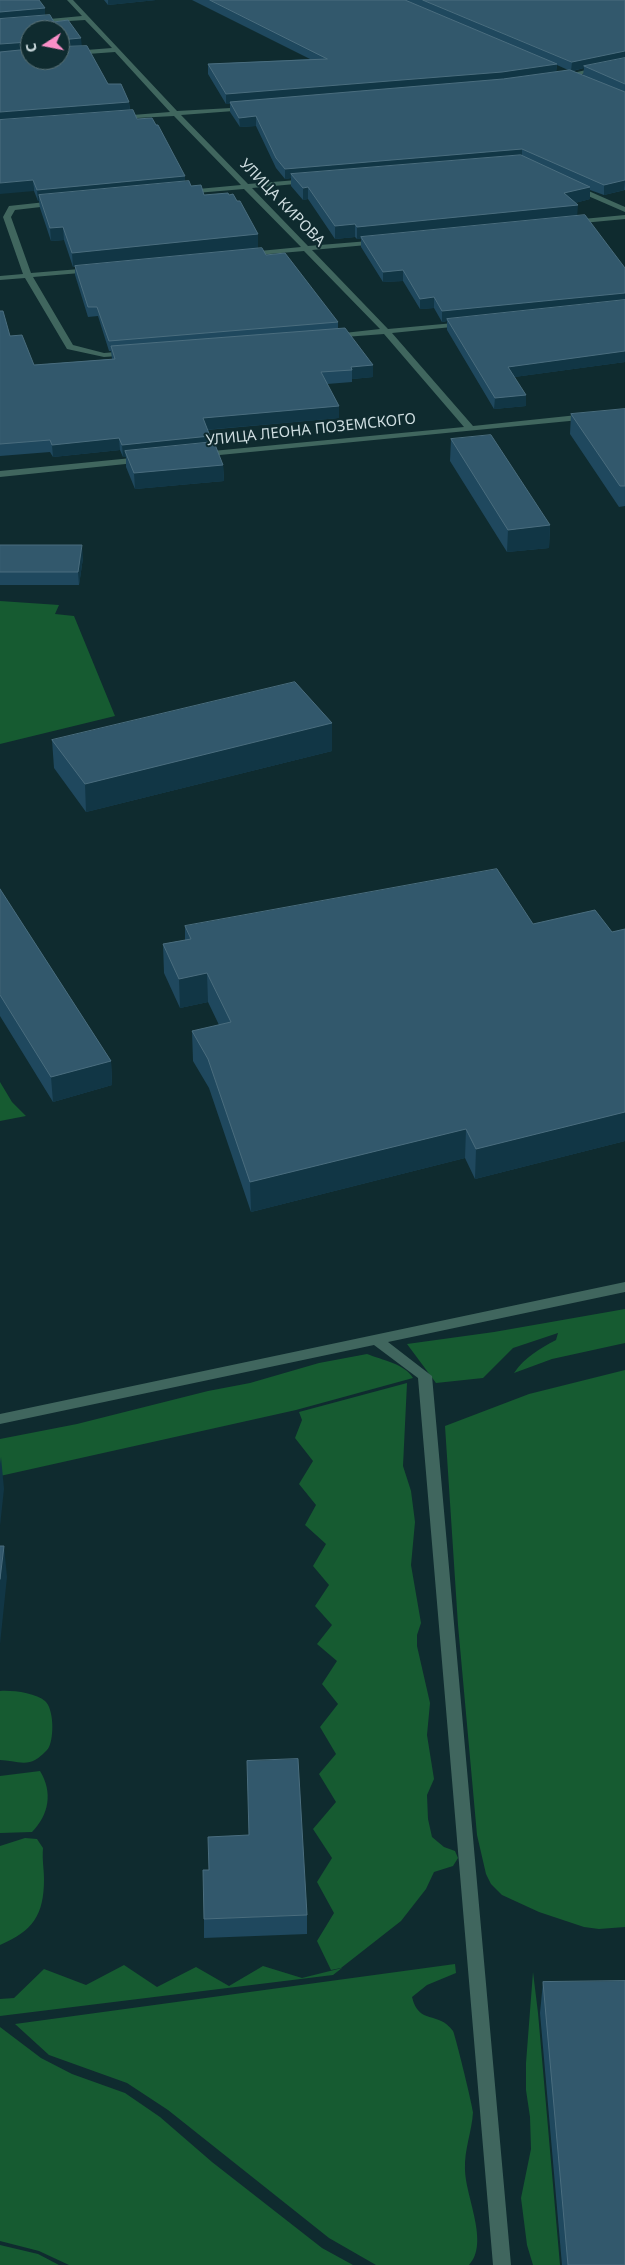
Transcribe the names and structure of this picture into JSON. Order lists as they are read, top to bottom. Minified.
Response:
{"streets":{"street":["УЛИЦА КИРОВА","УЛИЦА ЛЕОНА ПОЗЕМСКОГО"]},"crossings":[["УЛИЦА КИРОВА","УЛИЦА ЛЕОНА ПОЗЕМСКОГО"]],"north":"left"}
